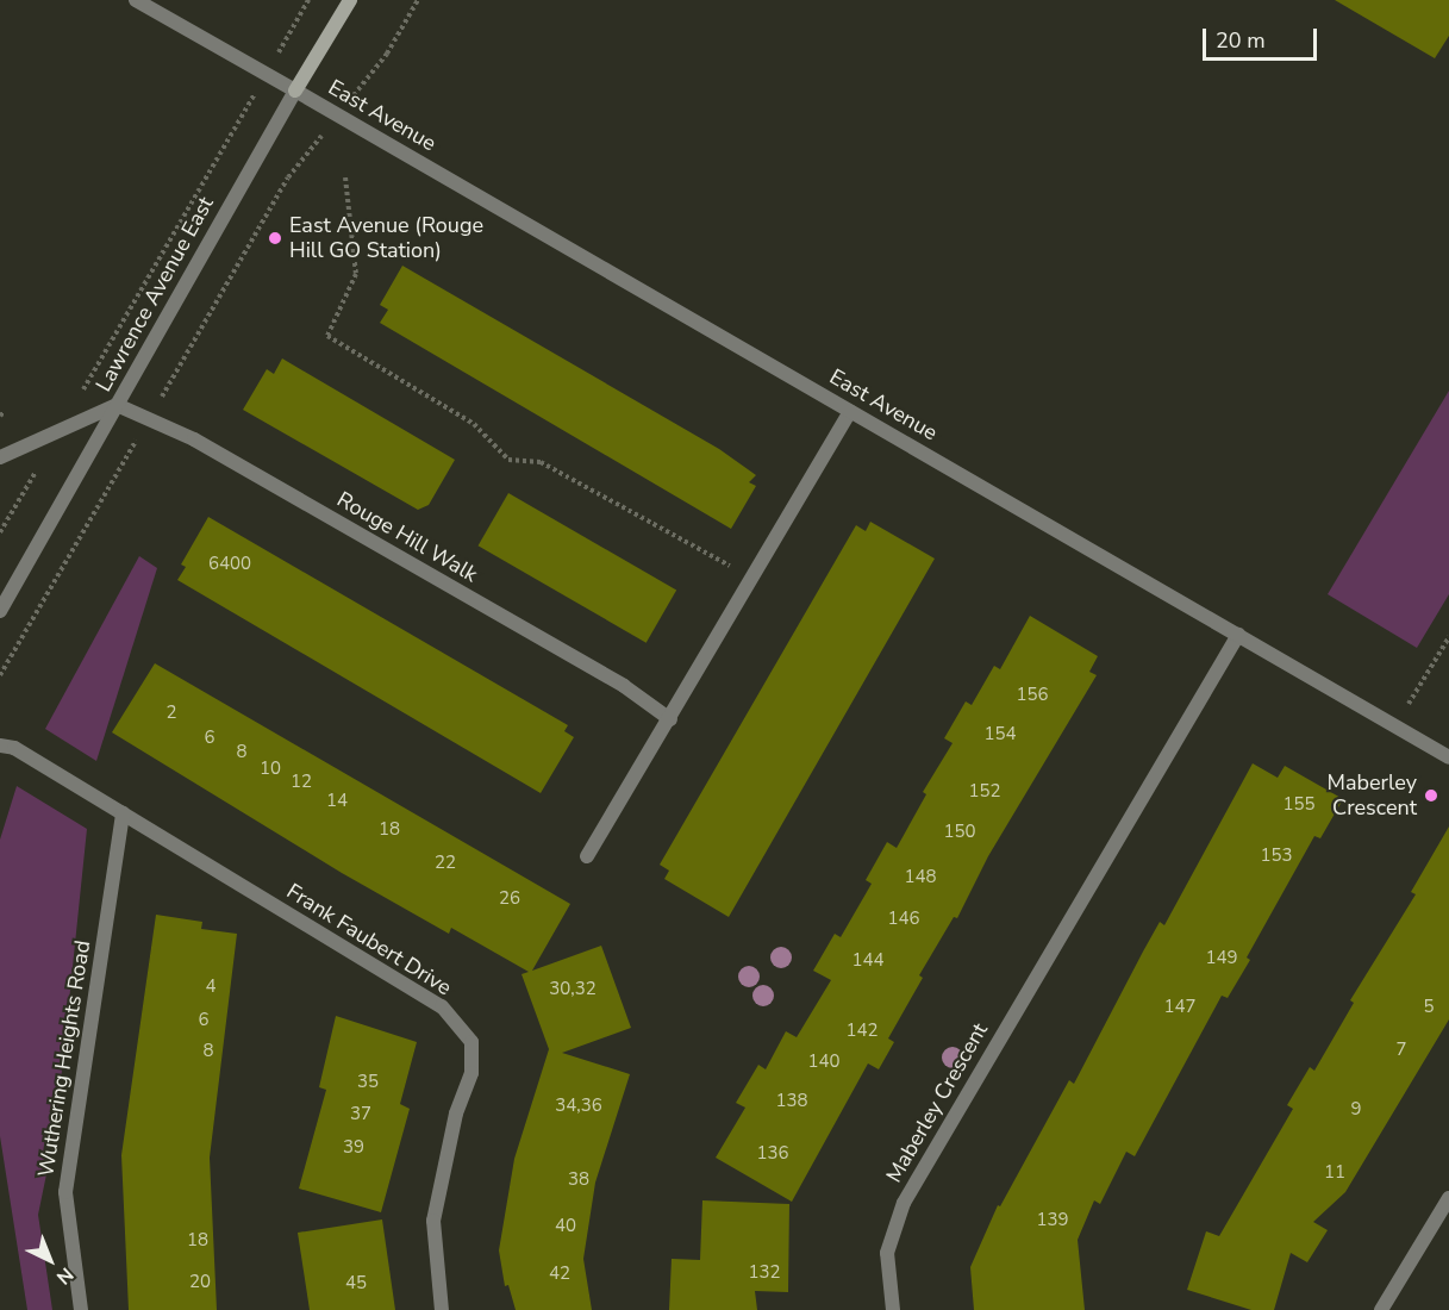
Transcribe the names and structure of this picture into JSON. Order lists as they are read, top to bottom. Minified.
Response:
{"streets":{"main road":["Lawrence Avenue East"],"street":["East Avenue","Rouge Hill Walk","Frank Faubert Drive","Wuthering Heights Road","Maberley Crescent"]},"crossings":[["East Avenue","Lawrence Avenue East"],["East Avenue","Maberley Crescent"],["Lawrence Avenue East","Rouge Hill Walk"],["Frank Faubert Drive","Wuthering Heights Road"]],"places":["East Avenue (Rouge Hill GO Station)","Maberley Crescent"],"house_numbers":["6400","156","2","154","6","8","10","12","152","14","155","18","150","153","22","148","26","146","149","144","4","30,32","147","5","6","142","7","8","140","35","138","34,36","9","37","39","136","11","38","139","40","18","132","42","20","45"],"scale_bar":"20 m","north":"bottom right"}
